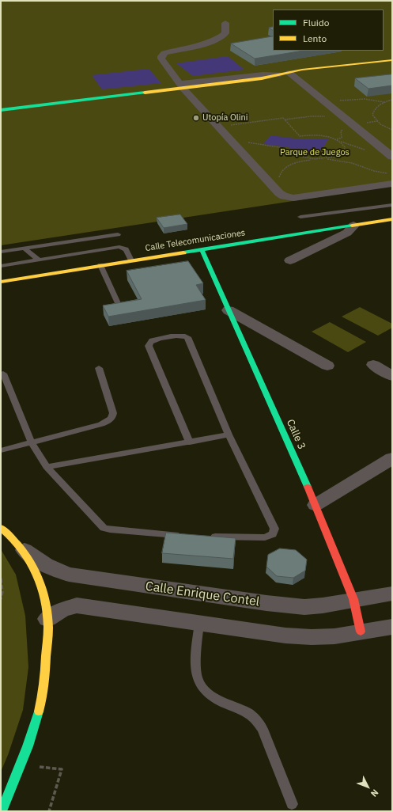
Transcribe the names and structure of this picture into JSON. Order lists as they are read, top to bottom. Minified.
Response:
{"streets":{"street":["Calle Telecomunicaciones","Calle 3","Calle Enrique Contel"]},"crossings":[["Calle Telecomunicaciones","Calle 3"],["Calle 3","Calle Enrique Contel"]],"parks":["Parque de Juegos"],"places":["Utopía Olini"],"legend":["Fluido","Lento"],"north":"bottom right"}
